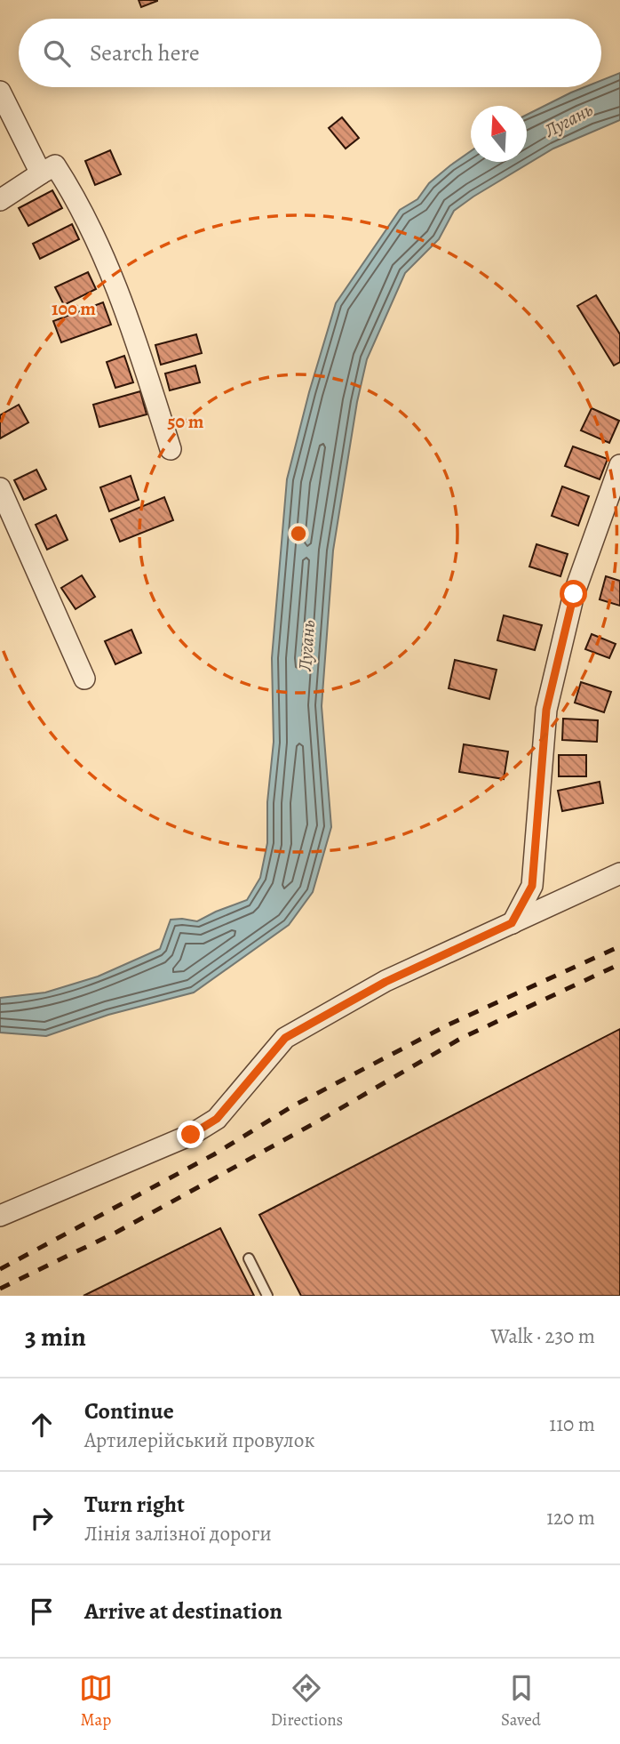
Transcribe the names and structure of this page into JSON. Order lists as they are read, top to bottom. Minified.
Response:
{"water":["Лугань"],"north":"top","page":{"search":"Search here","heading":["3 min","Walk · 230 m"],"list":[["Continue","Артилерійський провулок","110 m"],["Turn right","Лінія залізної дороги","120 m"],"Arrive at destination"],"nav":["Map","Directions","Saved"]},"rings":["100 m","50 m"]}
